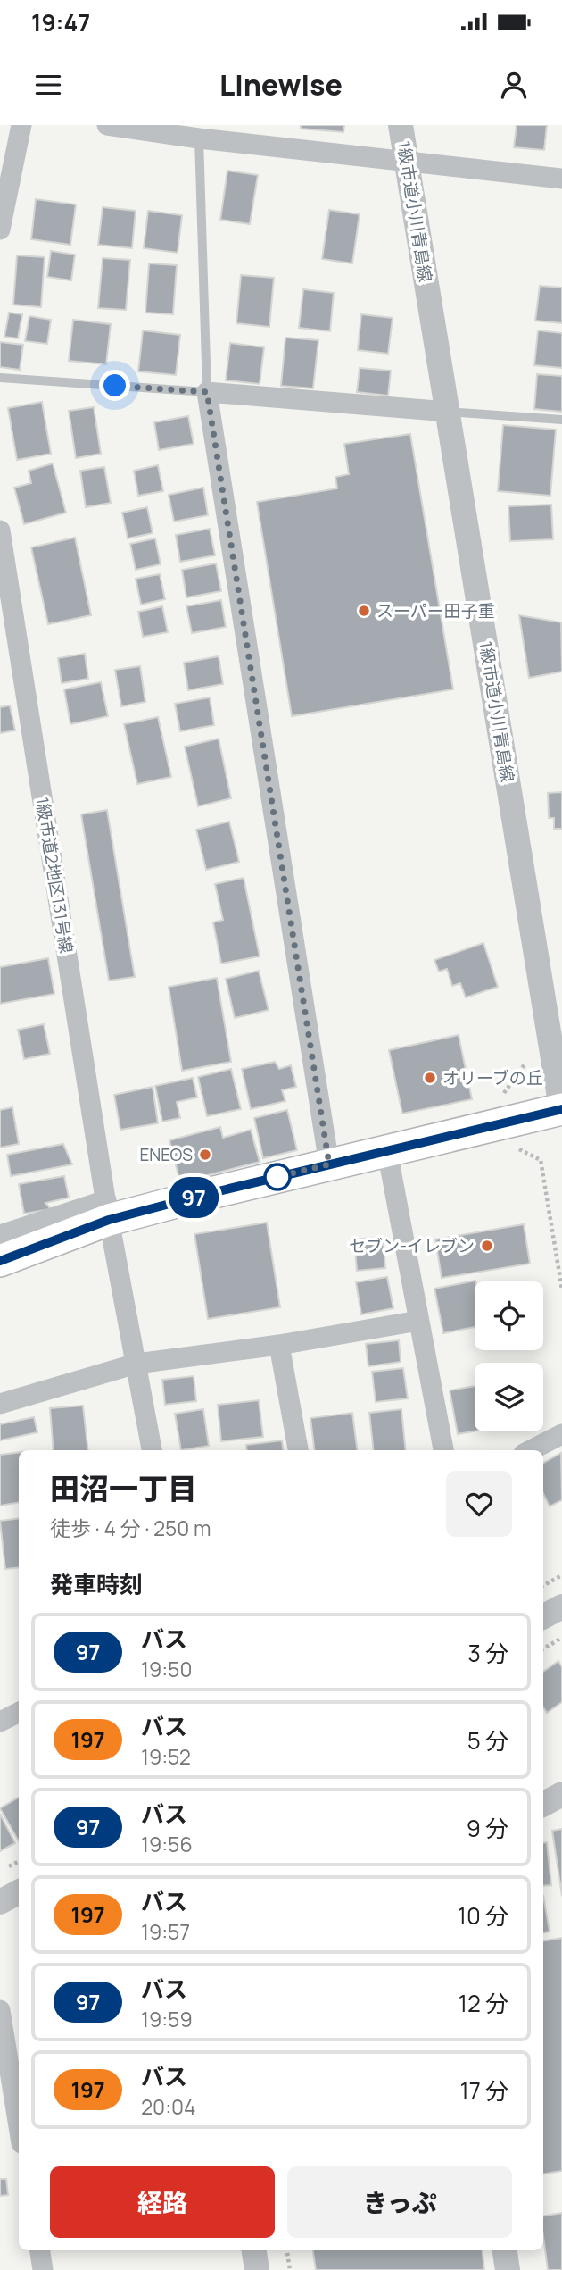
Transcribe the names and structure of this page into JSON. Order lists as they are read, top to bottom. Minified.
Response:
{"streets":{"street":["1級市道小川青島線","1級市道2地区131号線"]},"places":["スーパー田子重","オリーブの丘","ENEOS","セブン-イレブン"],"lines":["bus line 97"],"page":{"status":"19:47","header":"Linewise","on_map":"97","heading":[["田沼一丁目","徒歩 · 4 分 · 250 m"],"発車時刻"],"list":[{"mark":"97","name":"バス","note":"19:50","value":"3 分"},{"mark":"197","name":"バス","note":"19:52","value":"5 分"},{"mark":"97","name":"バス","note":"19:56","value":"9 分"},{"mark":"197","name":"バス","note":"19:57","value":"10 分"},{"mark":"97","name":"バス","note":"19:59","value":"12 分"},{"mark":"197","name":"バス","note":"20:04","value":"17 分"}],"buttons":["経路","きっぷ"]}}
